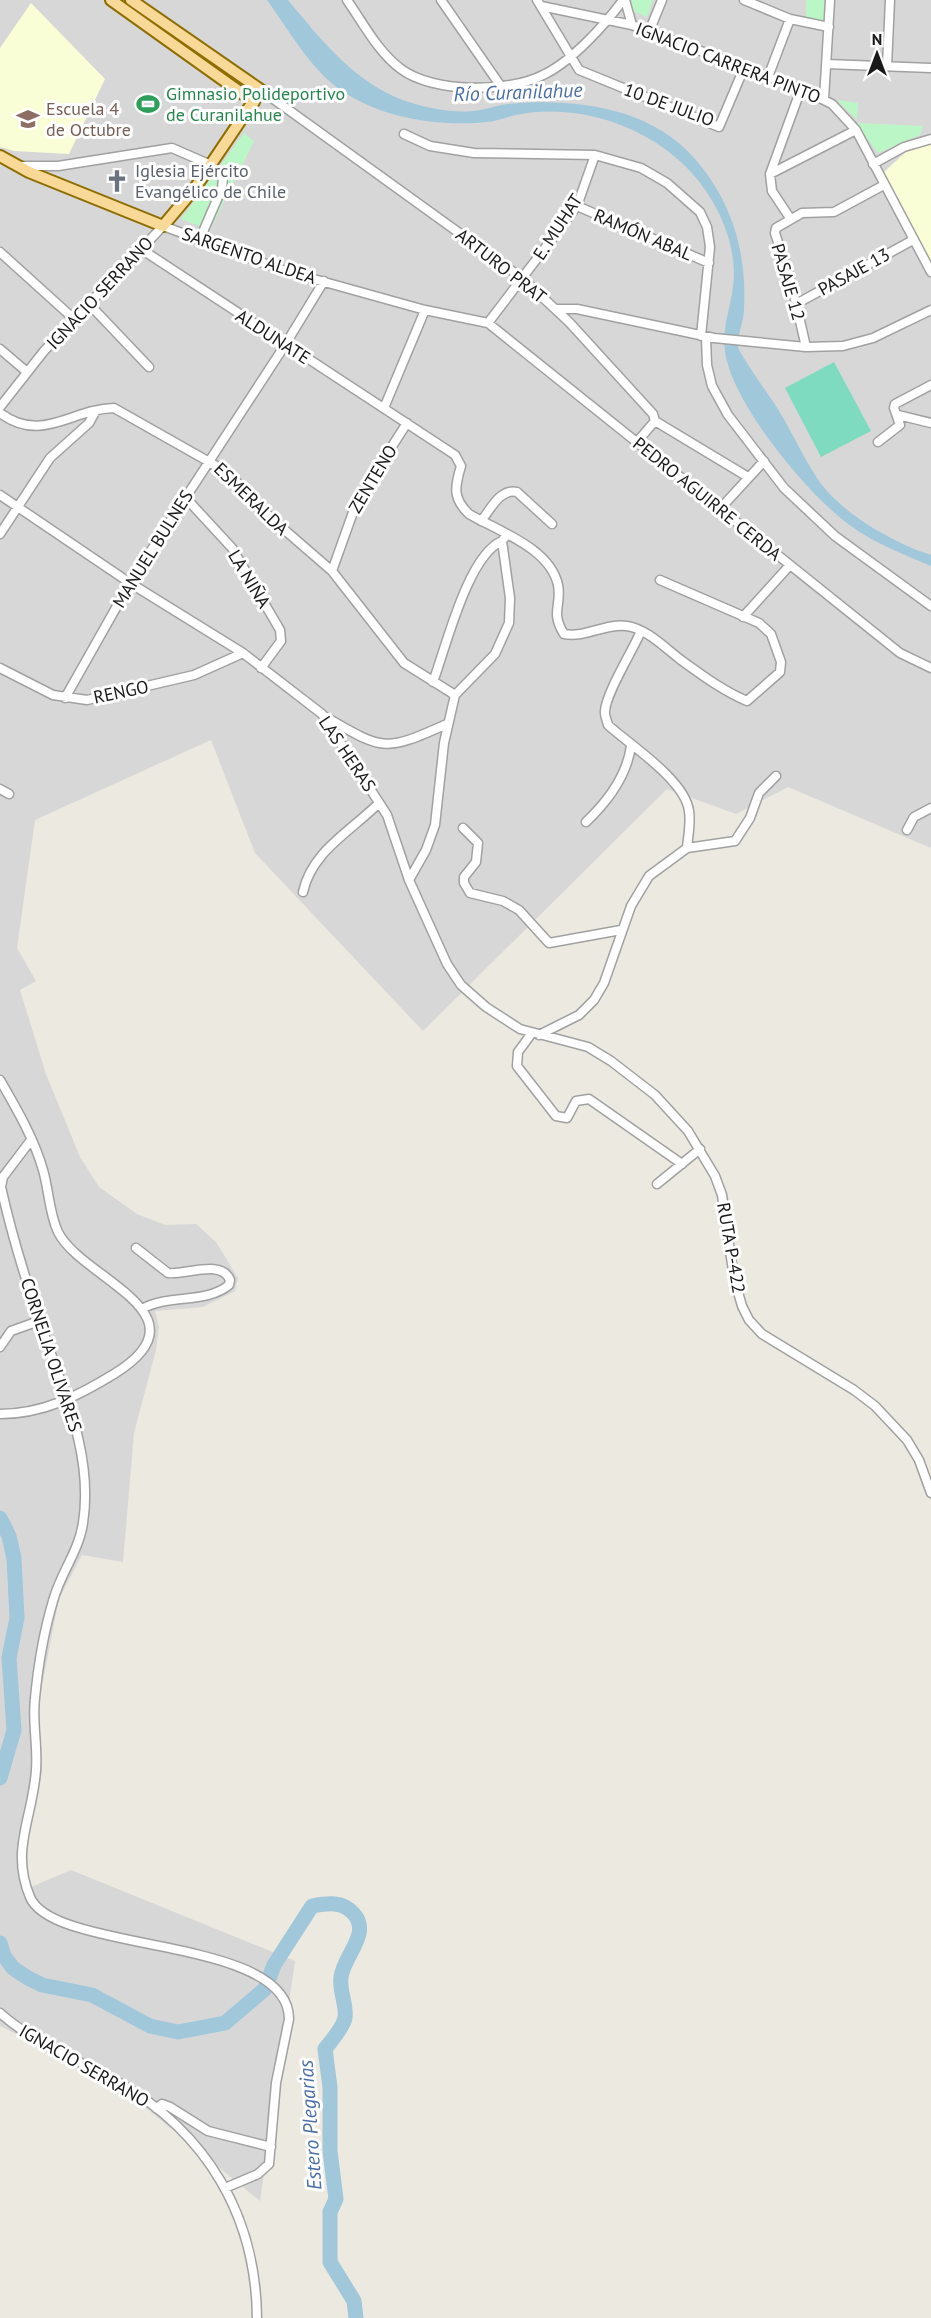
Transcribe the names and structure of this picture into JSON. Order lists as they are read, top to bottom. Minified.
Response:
{"streets":{"main road":["SARGENTO ALDEA","ARTURO PRAT","IGNACIO SERRANO"],"street":["IGNACIO CARRERA PINTO","10 DE JULIO","E. MUHAT","RAMÓN ABAL","PASAJE 13","PASAJE 12","ALDUNATE","ZENTENO","ESMERALDA","PEDRO AGUIRRE CERDA","MANUEL BULNES","LA NIÑA","RENGO","LAS HERAS","RUTA P-422","CORNELIA OLIVARES"]},"crossings":[["IGNACIO CARRERA PINTO","10 DE JULIO"],["IGNACIO CARRERA PINTO","PASAJE 13"],["IGNACIO CARRERA PINTO","PASAJE 12"],["E. MUHAT","RAMÓN ABAL"],["E. MUHAT","SARGENTO ALDEA"],["E. MUHAT","ARTURO PRAT"],["E. MUHAT","PEDRO AGUIRRE CERDA"],["SARGENTO ALDEA","IGNACIO SERRANO"],["SARGENTO ALDEA","PEDRO AGUIRRE CERDA"],["SARGENTO ALDEA","MANUEL BULNES"],["ARTURO PRAT","PASAJE 12"],["ARTURO PRAT","IGNACIO SERRANO"],["PASAJE 13","PASAJE 12"],["IGNACIO SERRANO","ALDUNATE"],["ALDUNATE","ZENTENO"],["ALDUNATE","MANUEL BULNES"],["ZENTENO","ESMERALDA"],["ESMERALDA","MANUEL BULNES"],["MANUEL BULNES","LA NIÑA"],["MANUEL BULNES","RENGO"],["MANUEL BULNES","LAS HERAS"],["LA NIÑA","LAS HERAS"],["RENGO","LAS HERAS"],["LAS HERAS","RUTA P-422"]],"water":["Río Curanilahue","Estero Plegarias"],"places":{"sports":["Gimnasio Polideportivo de Curanilahue"],"school or university":["Escuela 4 de Octubre"],"church":["Iglesia Ejército Evangélico de Chile"]},"north":"top"}
